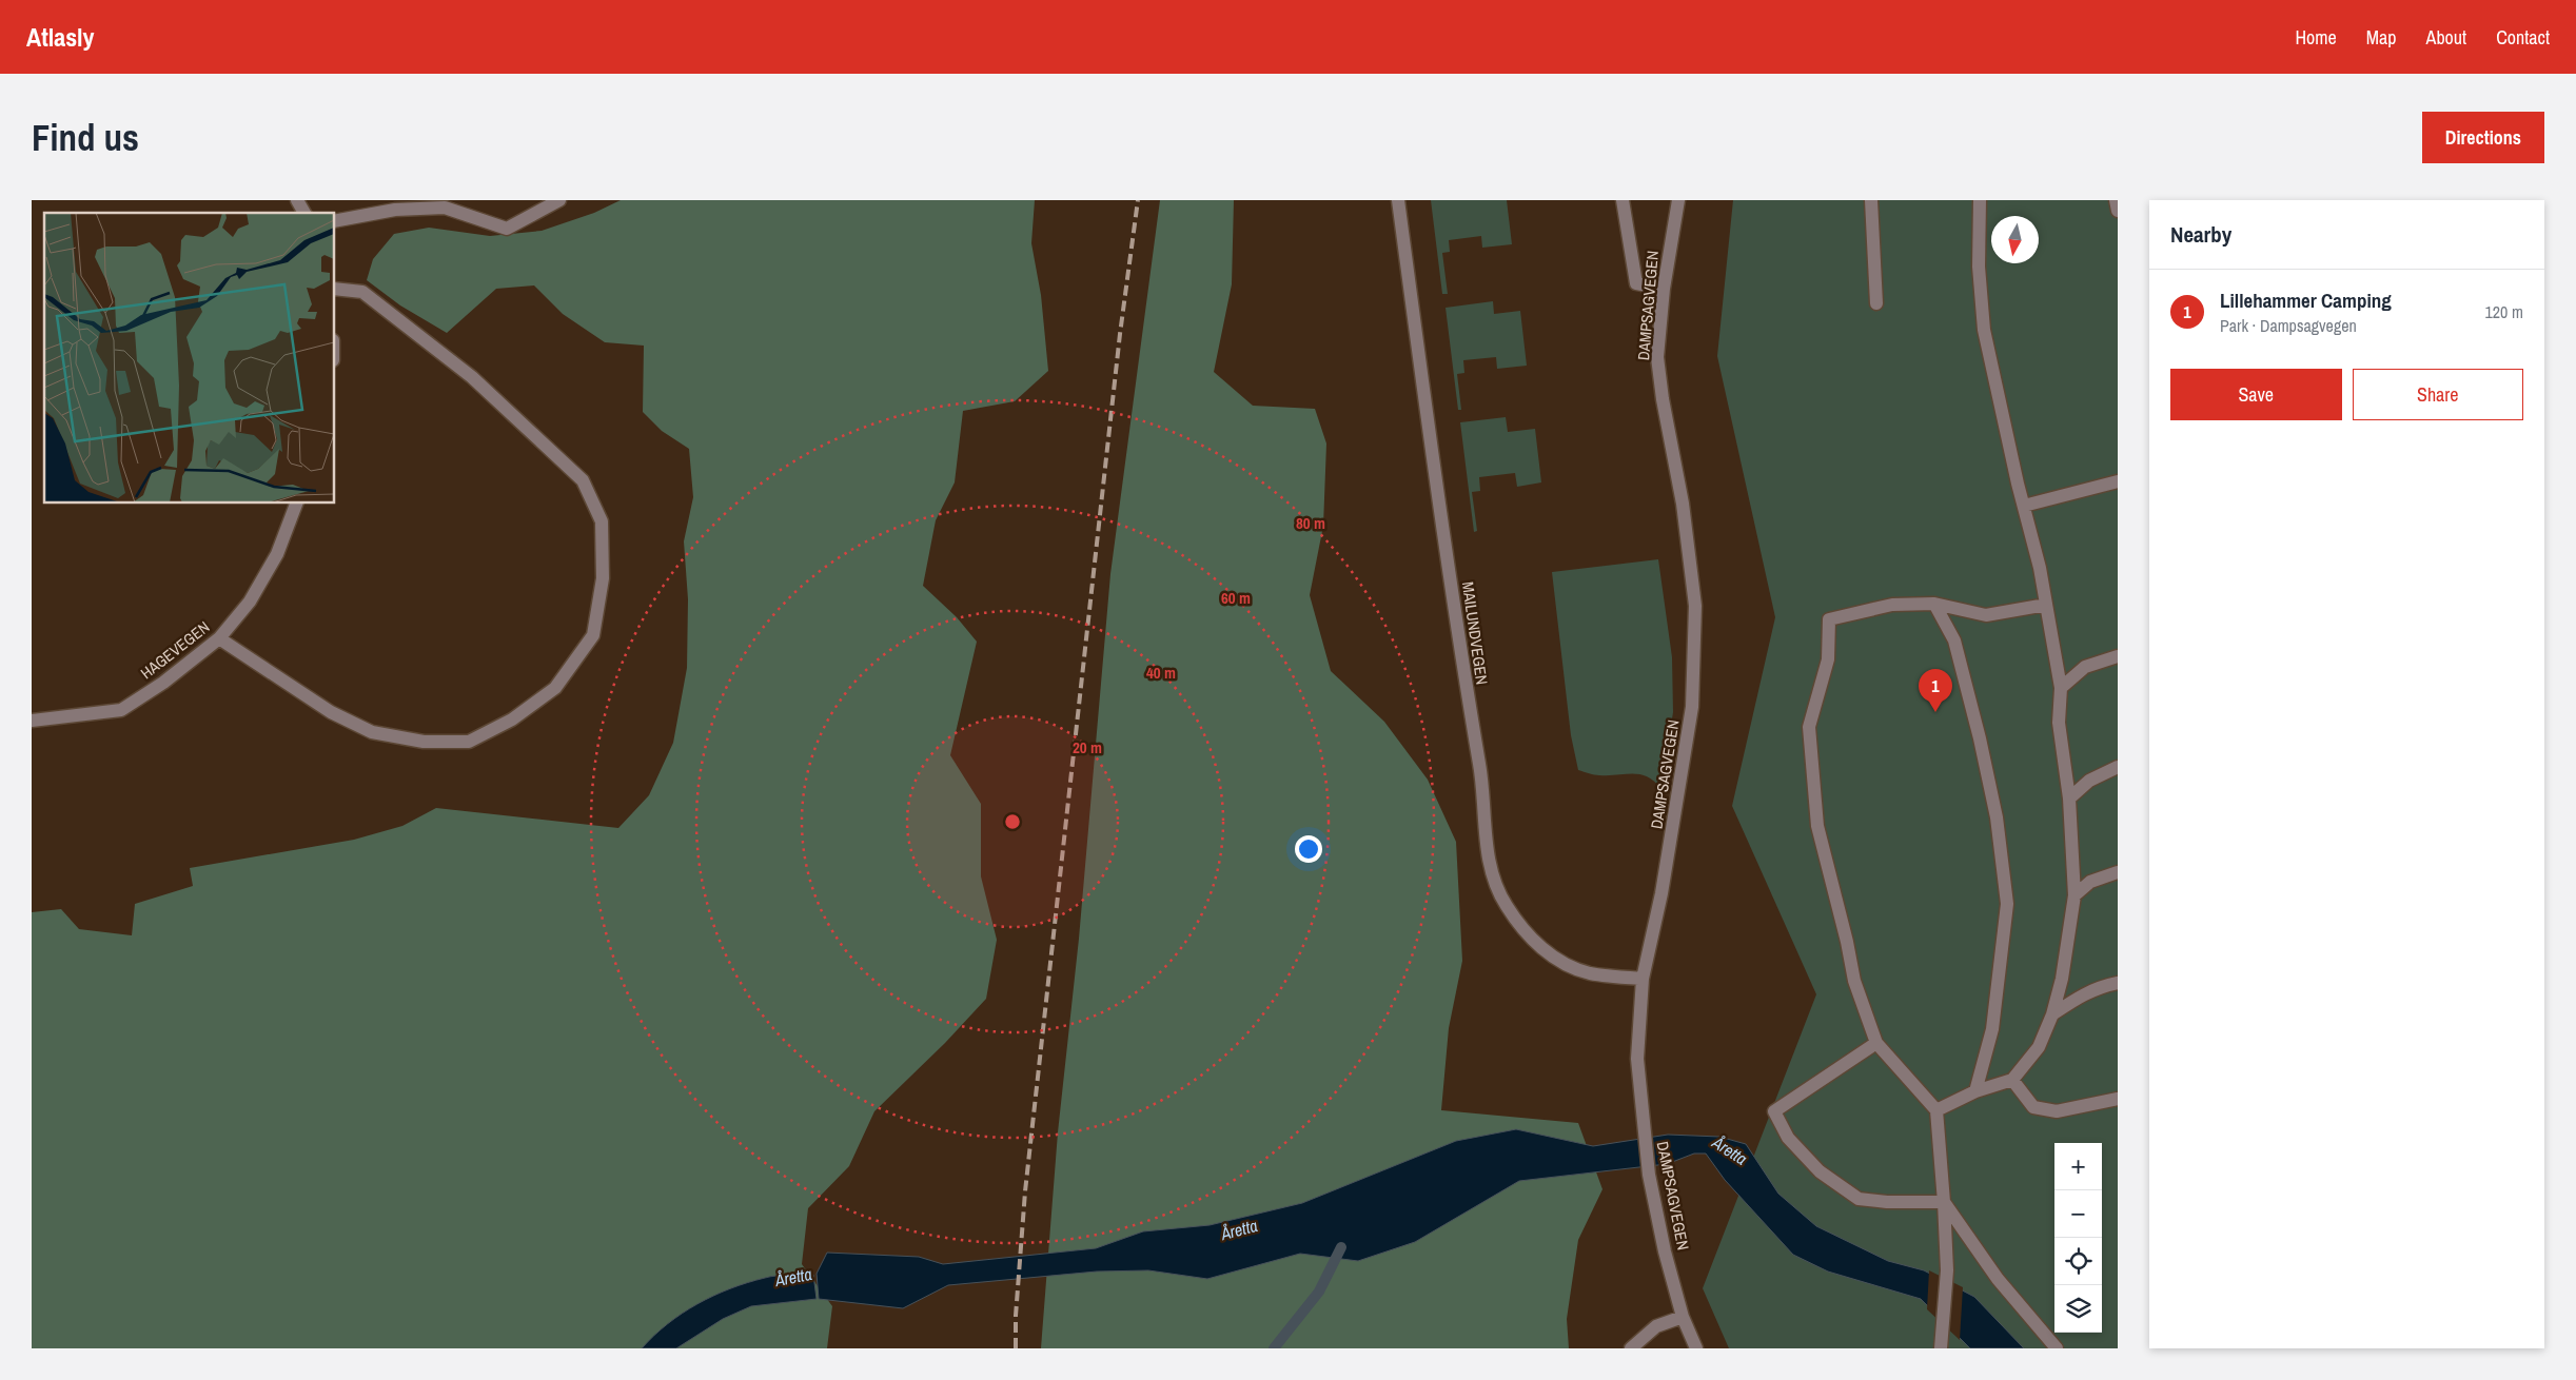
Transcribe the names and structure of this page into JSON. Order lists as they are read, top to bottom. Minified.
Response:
{"streets":{"street":["DAMPSAGVEGEN","MAILUNDVEGEN","HAGEVEGEN"]},"crossings":[["DAMPSAGVEGEN","MAILUNDVEGEN"]],"water":["Åretta"],"north":"bottom","page":{"header":"Atlasly","nav":["Home","Map","About","Contact"],"buttons":["Directions",["Save","Share"]],"title":"Find us","heading":"Nearby","list":[{"mark":"1","name":"Lillehammer Camping","note":"Park · Dampsagvegen","value":"120 m"}],"pins":"1","map_buttons":["+","−"]},"rings":["80 m","60 m","40 m","20 m"]}
